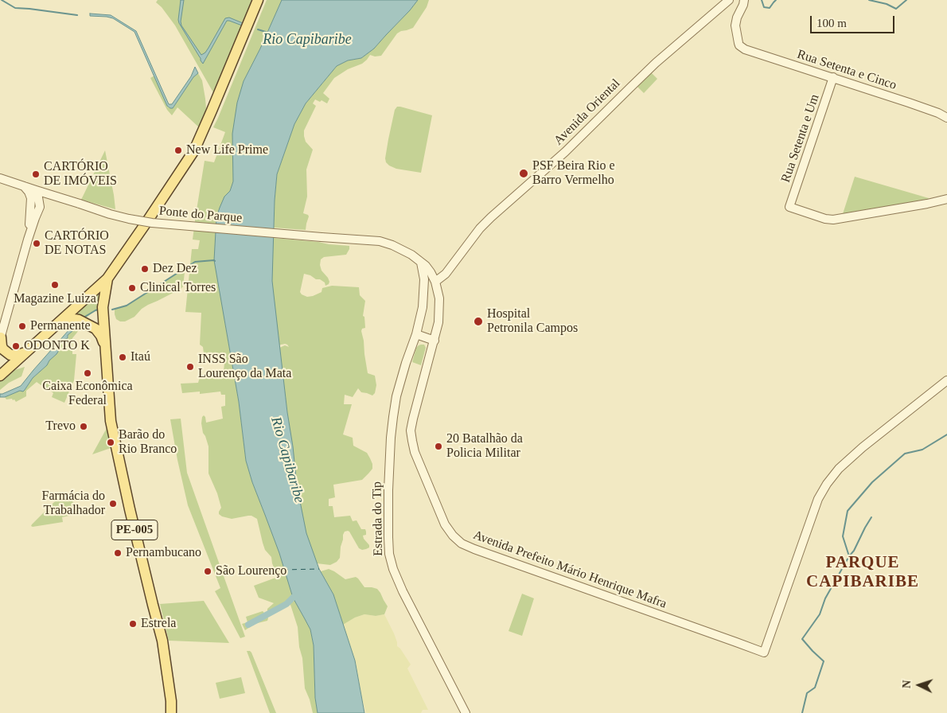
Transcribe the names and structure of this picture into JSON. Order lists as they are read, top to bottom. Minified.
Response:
{"streets":{"main road":["PE-005"],"street":["Rua Setenta e Cinco","Avenida Oriental","Rua Setenta e Um","Ponte do Parque","Estrada do Tip","Avenida Prefeito Mário Henrique Mafra"]},"crossings":[["Rua Setenta e Cinco","Rua Setenta e Um"],["Avenida Oriental","Ponte do Parque"],["Avenida Oriental","Avenida Prefeito Mário Henrique Mafra"],["Ponte do Parque","Estrada do Tip"],["Ponte do Parque","Avenida Prefeito Mário Henrique Mafra"]],"districts":["PARQUE CAPIBARIBE"],"water":["Rio Capibaribe"],"places":["New Life Prime","PSF Beira Rio e Barro Vermelho","CARTÓRIO DE IMÓVEIS","CARTÓRIO DE NOTAS","Dez Dez","Magazine Luiza","Clinical Torres","Hospital Petronila Campos","Permanente","ODONTO K","Itaú","INSS São Lourenço da Mata","Caixa Econômica Federal","Trevo","Barão do Rio Branco","20 Batalhão da Policia Militar","Farmácia do Trabalhador","Pernambucano","São Lourenço","Estrela"],"scale_bar":"100 m","north":"left"}
